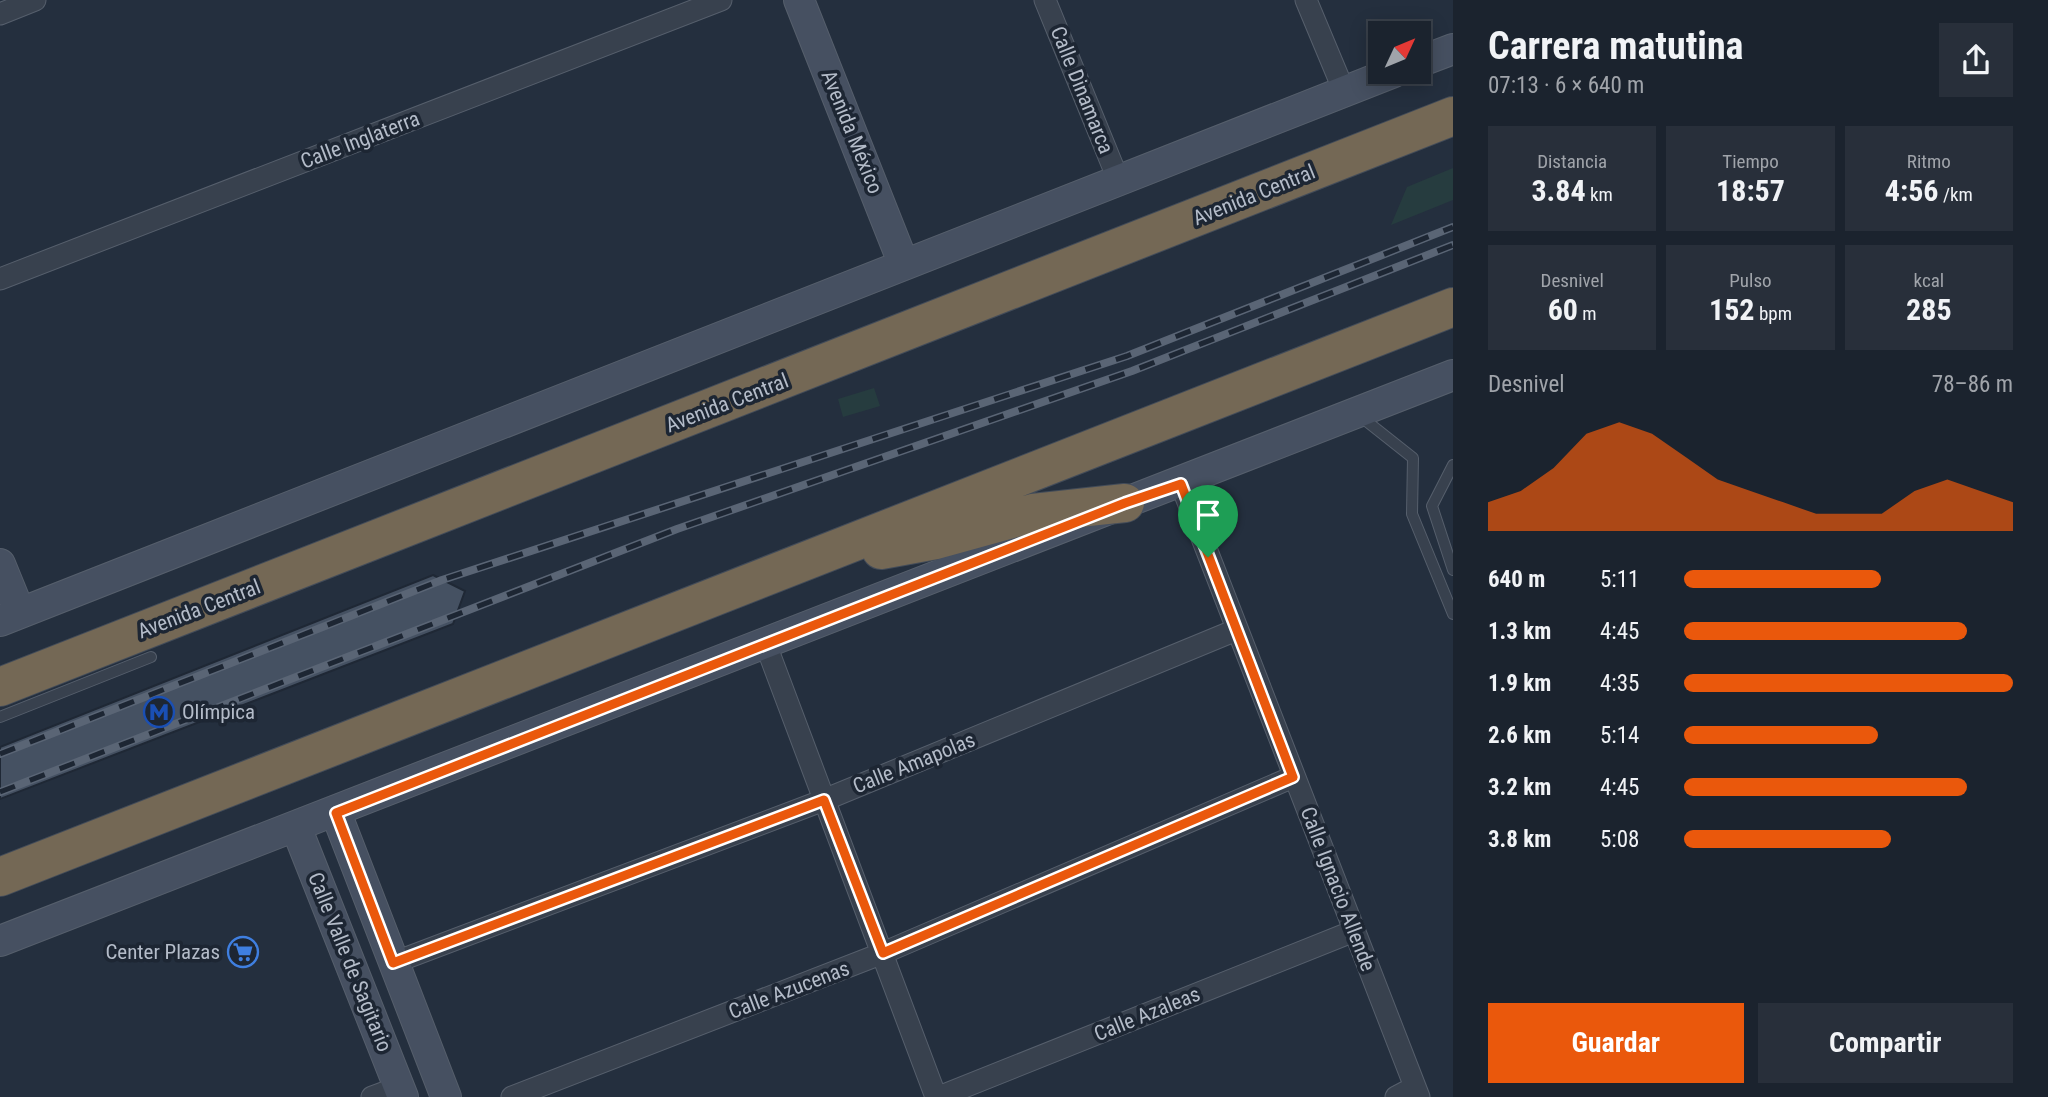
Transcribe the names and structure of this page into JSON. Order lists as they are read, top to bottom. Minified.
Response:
{"streets":{"highway":["Avenida Central"],"main road":["Avenida México","Calle Valle de Sagitario"],"street":["Calle Dinamarca","Calle Inglaterra","Calle Amapolas","Calle Ignacio Allende","Calle Azucenas","Calle Azaleas"]},"crossings":[["Calle Amapolas","Calle Ignacio Allende"],["Calle Amapolas","Calle Valle de Sagitario"],["Calle Ignacio Allende","Calle Azucenas"],["Calle Ignacio Allende","Calle Azaleas"]],"places":{"metro station":["Olímpica"],"supermarket":["Center Plazas"]},"north":"top right","page":{"heading":["Carrera matutina","07:13 · 6 × 640 m"],"stats":[["Distancia","3.84 km"],["Tiempo","18:57"],["Ritmo","4:56 /km"],["Desnivel","60 m"],["Pulso","152 bpm"],["kcal","285"]],"chart":["Desnivel","78–86 m"],"list":[{"name":"640 m","note":"5:11"},{"name":"1.3 km","note":"4:45"},{"name":"1.9 km","note":"4:35"},{"name":"2.6 km","note":"5:14"},{"name":"3.2 km","note":"4:45"},{"name":"3.8 km","note":"5:08"}],"buttons":["Guardar","Compartir"]}}
